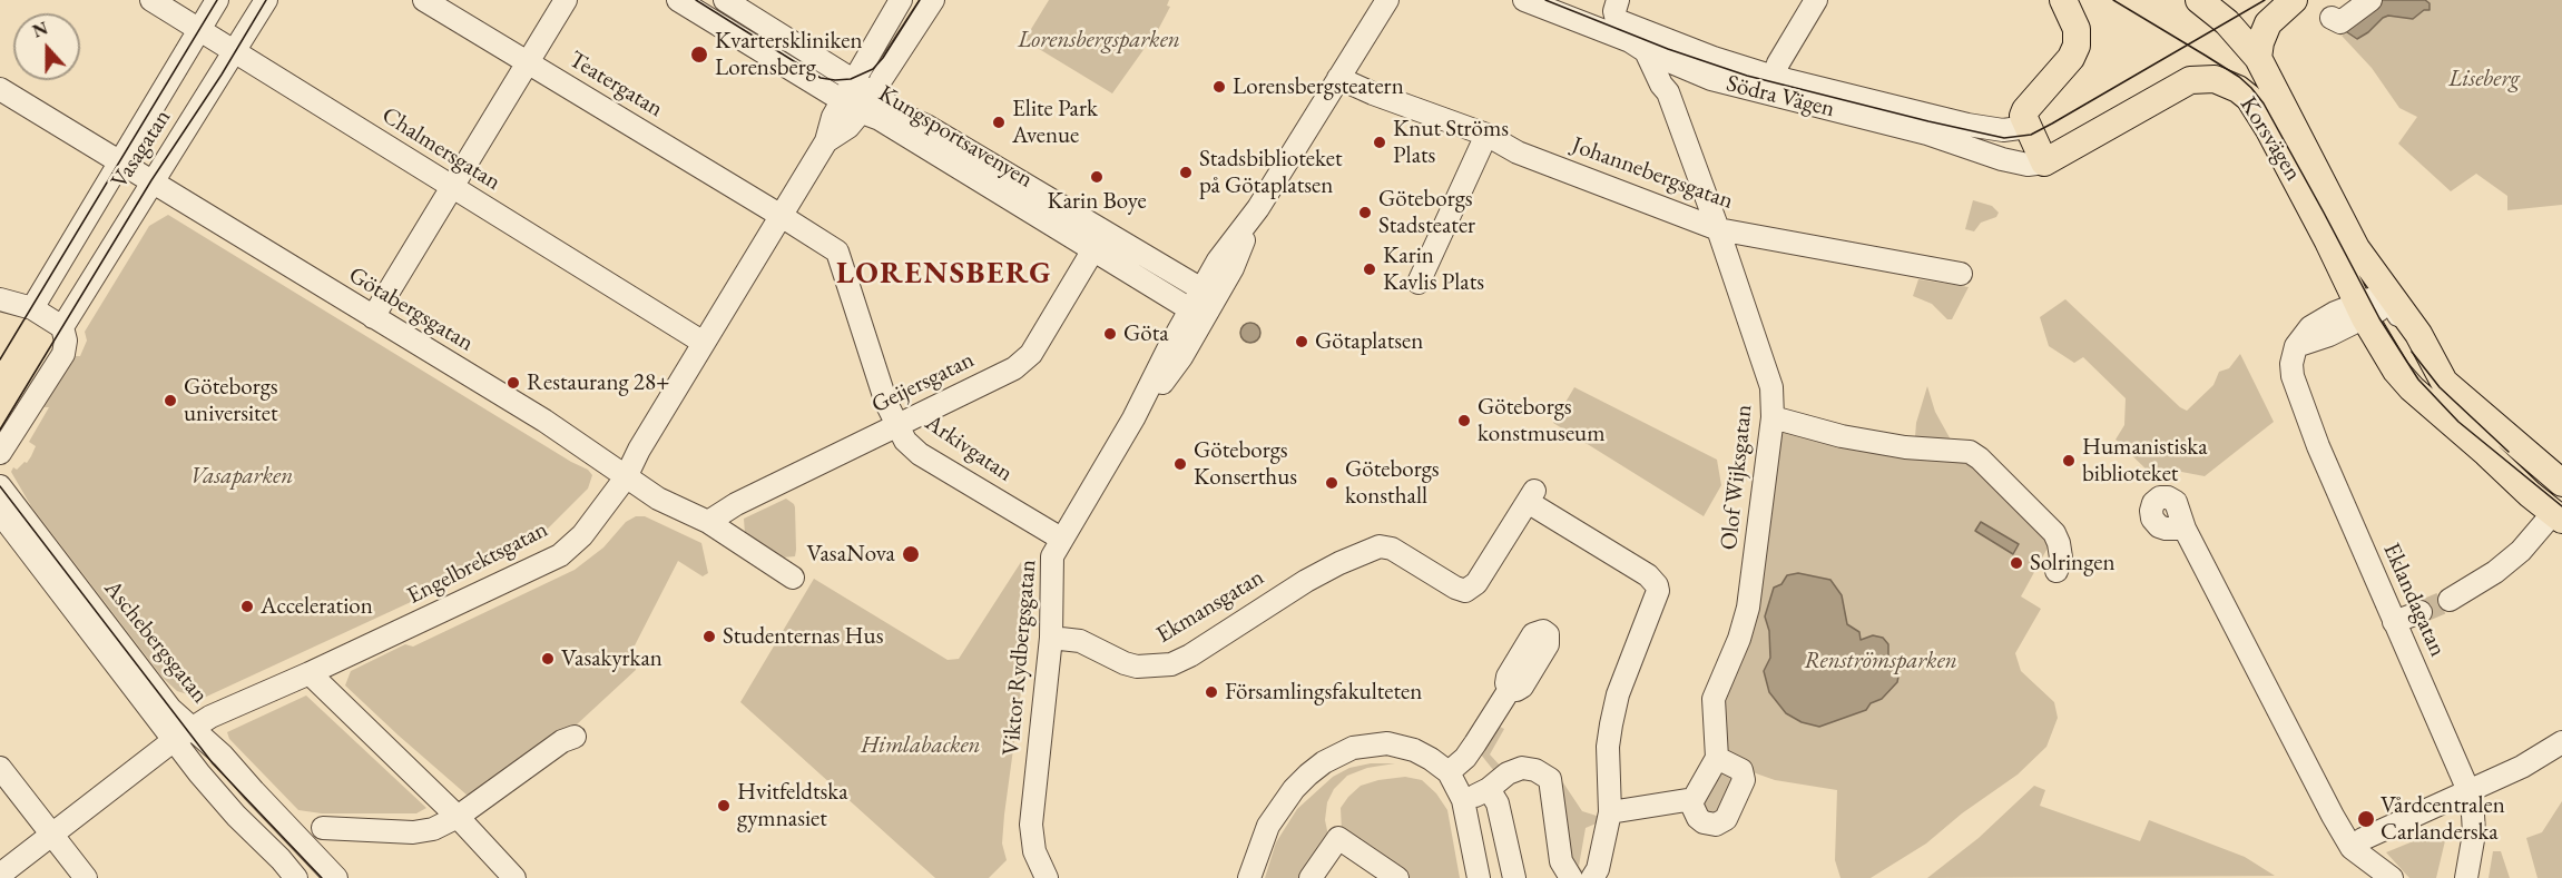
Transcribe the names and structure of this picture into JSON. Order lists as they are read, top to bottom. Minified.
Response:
{"streets":{"main road":["Korsvägen"],"street":["Teatergatan","Södra Vägen","Kungsportsavenyen","Vasagatan","Chalmersgatan","Johannebergsgatan","Götabergsgatan","Geijersgatan","Arkivgatan","Olof Wijksgatan","Engelbrektsgatan","Eklandagatan","Ekmansgatan","Aschebergsgatan","Viktor Rydbergsgatan"]},"crossings":[["Teatergatan","Arkivgatan"],["Teatergatan","Engelbrektsgatan"],["Södra Vägen","Korsvägen"],["Södra Vägen","Olof Wijksgatan"],["Kungsportsavenyen","Geijersgatan"],["Kungsportsavenyen","Engelbrektsgatan"],["Kungsportsavenyen","Viktor Rydbergsgatan"],["Korsvägen","Eklandagatan"],["Vasagatan","Chalmersgatan"],["Vasagatan","Götabergsgatan"],["Chalmersgatan","Engelbrektsgatan"],["Johannebergsgatan","Olof Wijksgatan"],["Johannebergsgatan","Viktor Rydbergsgatan"],["Götabergsgatan","Geijersgatan"],["Götabergsgatan","Engelbrektsgatan"],["Geijersgatan","Arkivgatan"],["Arkivgatan","Engelbrektsgatan"],["Arkivgatan","Viktor Rydbergsgatan"],["Engelbrektsgatan","Aschebergsgatan"],["Ekmansgatan","Viktor Rydbergsgatan"]],"districts":["LORENSBERG"],"parks":["Lorensbergsparken","Liseberg","Vasaparken","Renströmsparken","Himlabacken"],"places":["Kvarterskliniken Lorensberg","Lorensbergsteatern","Elite Park Avenue","Knut Ströms Plats","Stadsbiblioteket på Götaplatsen","Karin Boye","Göteborgs Stadsteater","Karin Kavlis Plats","Göta","Götaplatsen","Restaurang 28+","Göteborgs universitet","Göteborgs konstmuseum","Humanistiska biblioteket","Göteborgs Konserthus","Göteborgs konsthall","VasaNova","Solringen","Acceleration","Studenternas Hus","Vasakyrkan","Församlingsfakulteten","Hvitfeldtska gymnasiet","Vårdcentralen Carlanderska"],"north":"top"}
